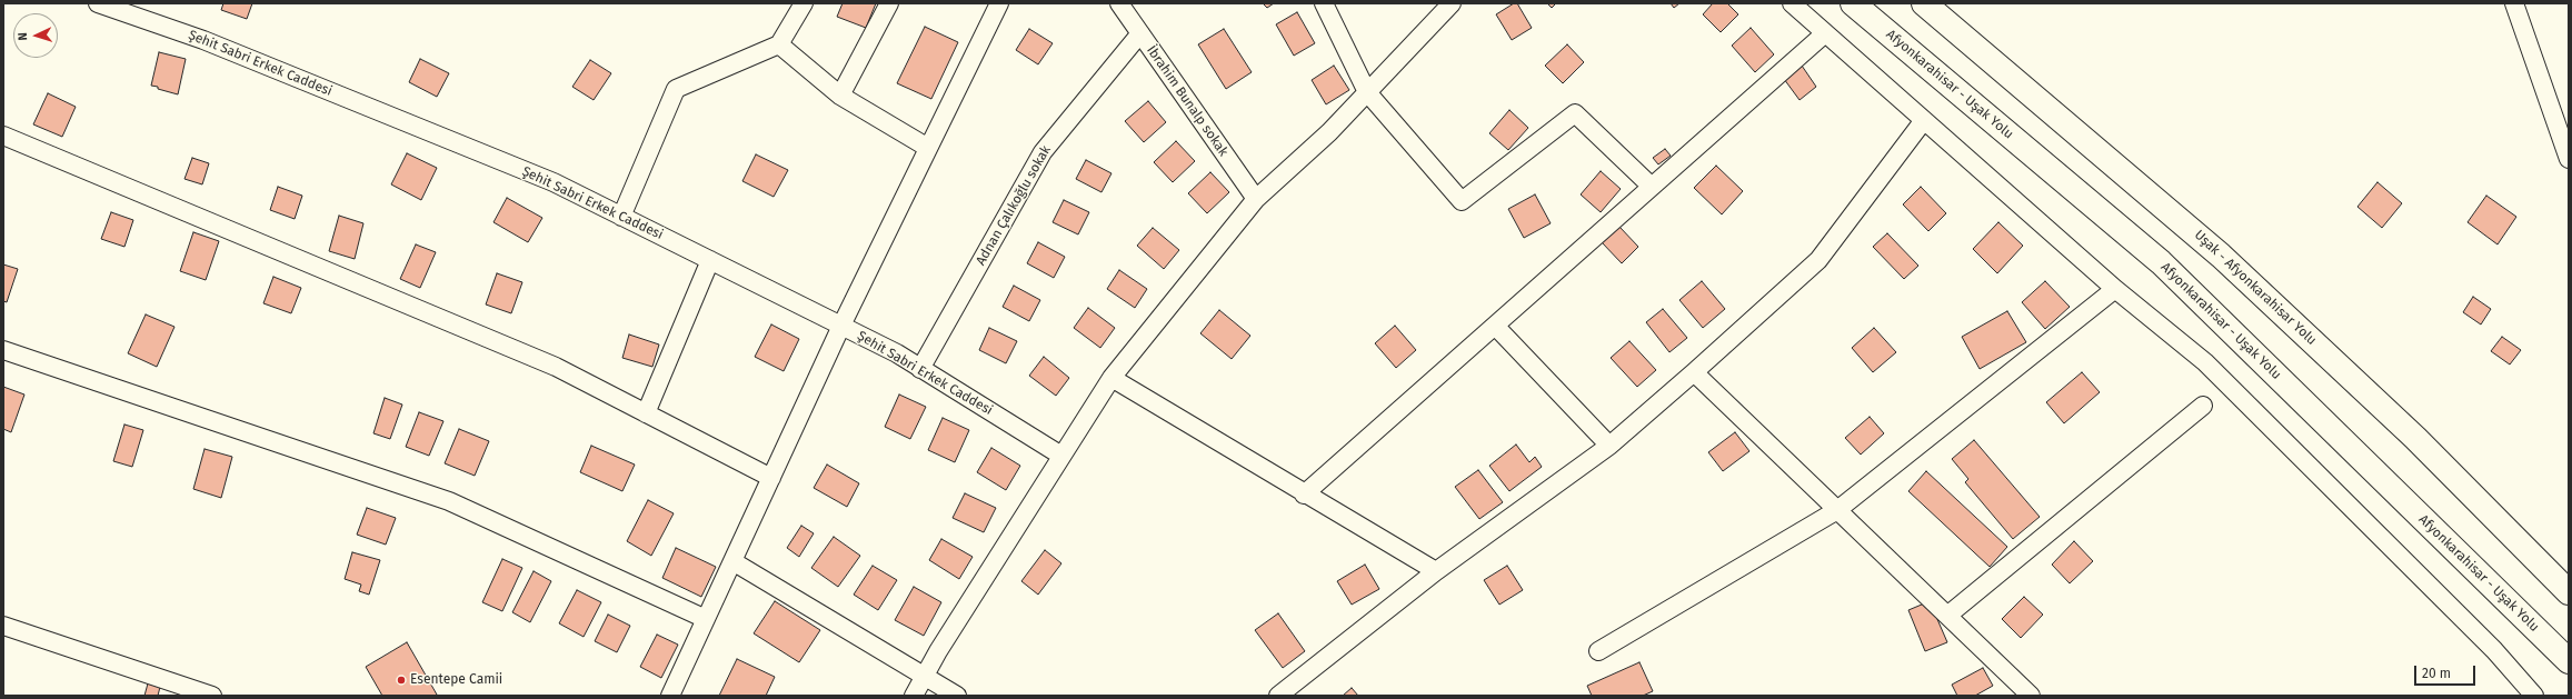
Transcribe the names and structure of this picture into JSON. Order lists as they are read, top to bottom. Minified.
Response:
{"streets":{"highway":["Afyonkarahisar - Uşak Yolu","Uşak - Afyonkarahisar Yolu"],"street":["Şehit Sabri Erkek Caddesi","İbrahim Bunalp sokak","Adnan Çalıkoğlu sokak"]},"crossings":[["Şehit Sabri Erkek Caddesi","Adnan Çalıkoğlu sokak"],["İbrahim Bunalp sokak","Adnan Çalıkoğlu sokak"]],"places":["Esentepe Camii"],"scale_bar":"20 m","north":"left"}
